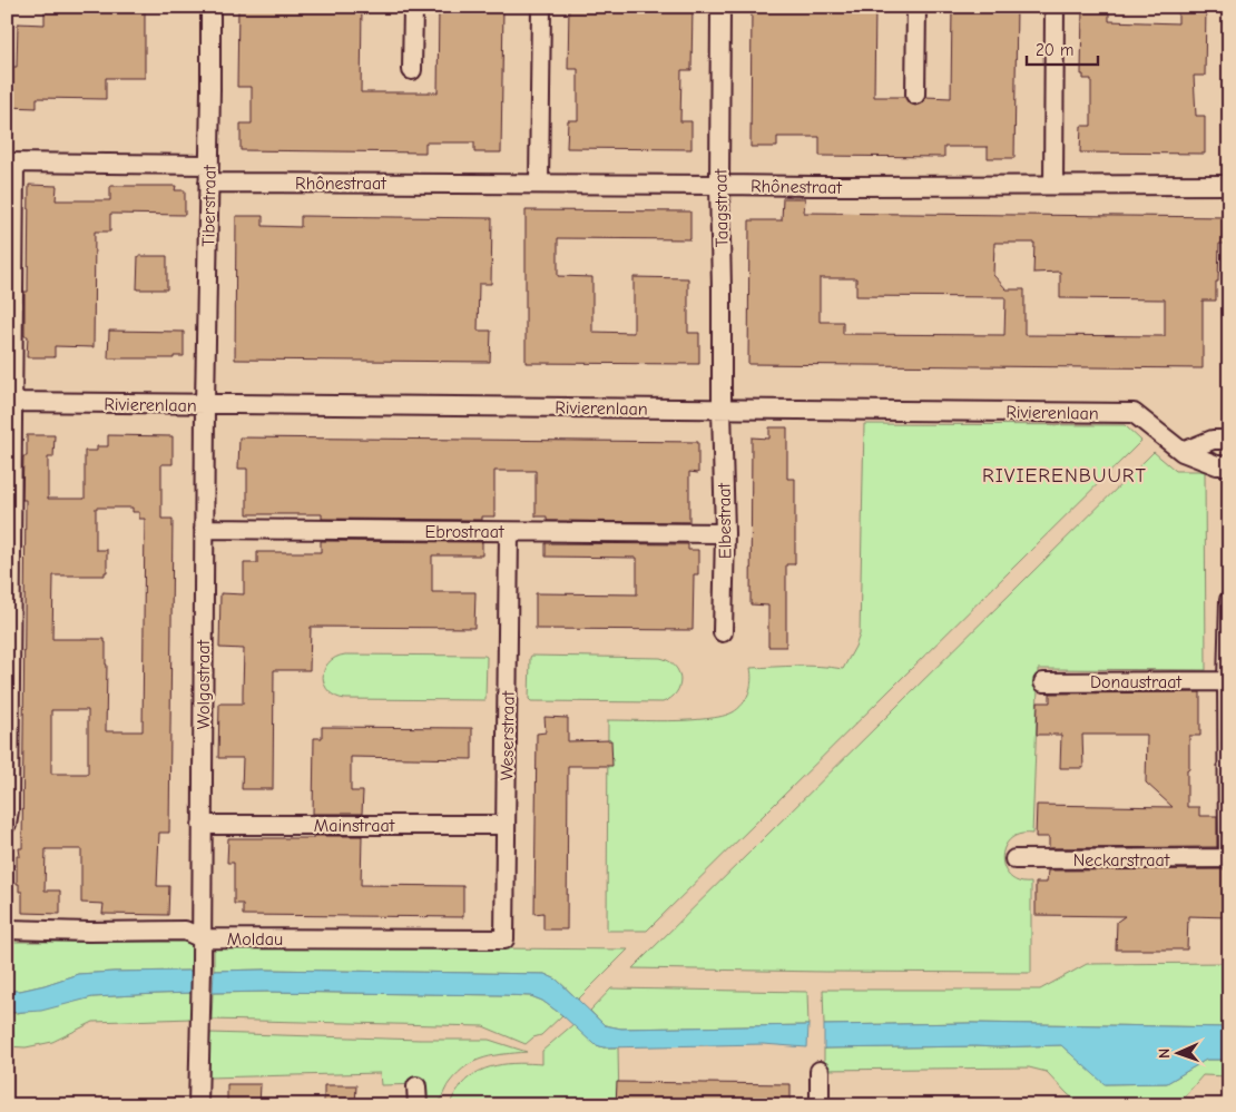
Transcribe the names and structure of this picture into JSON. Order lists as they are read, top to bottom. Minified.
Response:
{"streets":{"street":["Rhônestraat","Tiberstraat","Taagstraat","Rivierenlaan","Elbestraat","Ebrostraat","Donaustraat","Wolgastraat","Weserstraat","Mainstraat","Neckarstraat","Moldau"]},"crossings":[["Rhônestraat","Tiberstraat"],["Rhônestraat","Taagstraat"],["Tiberstraat","Rivierenlaan"],["Tiberstraat","Wolgastraat"],["Taagstraat","Rivierenlaan"],["Taagstraat","Elbestraat"],["Rivierenlaan","Elbestraat"],["Rivierenlaan","Wolgastraat"],["Elbestraat","Ebrostraat"],["Ebrostraat","Wolgastraat"],["Ebrostraat","Weserstraat"],["Donaustraat","Neckarstraat"],["Wolgastraat","Mainstraat"],["Wolgastraat","Moldau"],["Weserstraat","Mainstraat"],["Weserstraat","Moldau"]],"districts":["RIVIERENBUURT"],"scale_bar":"20 m","north":"left"}
